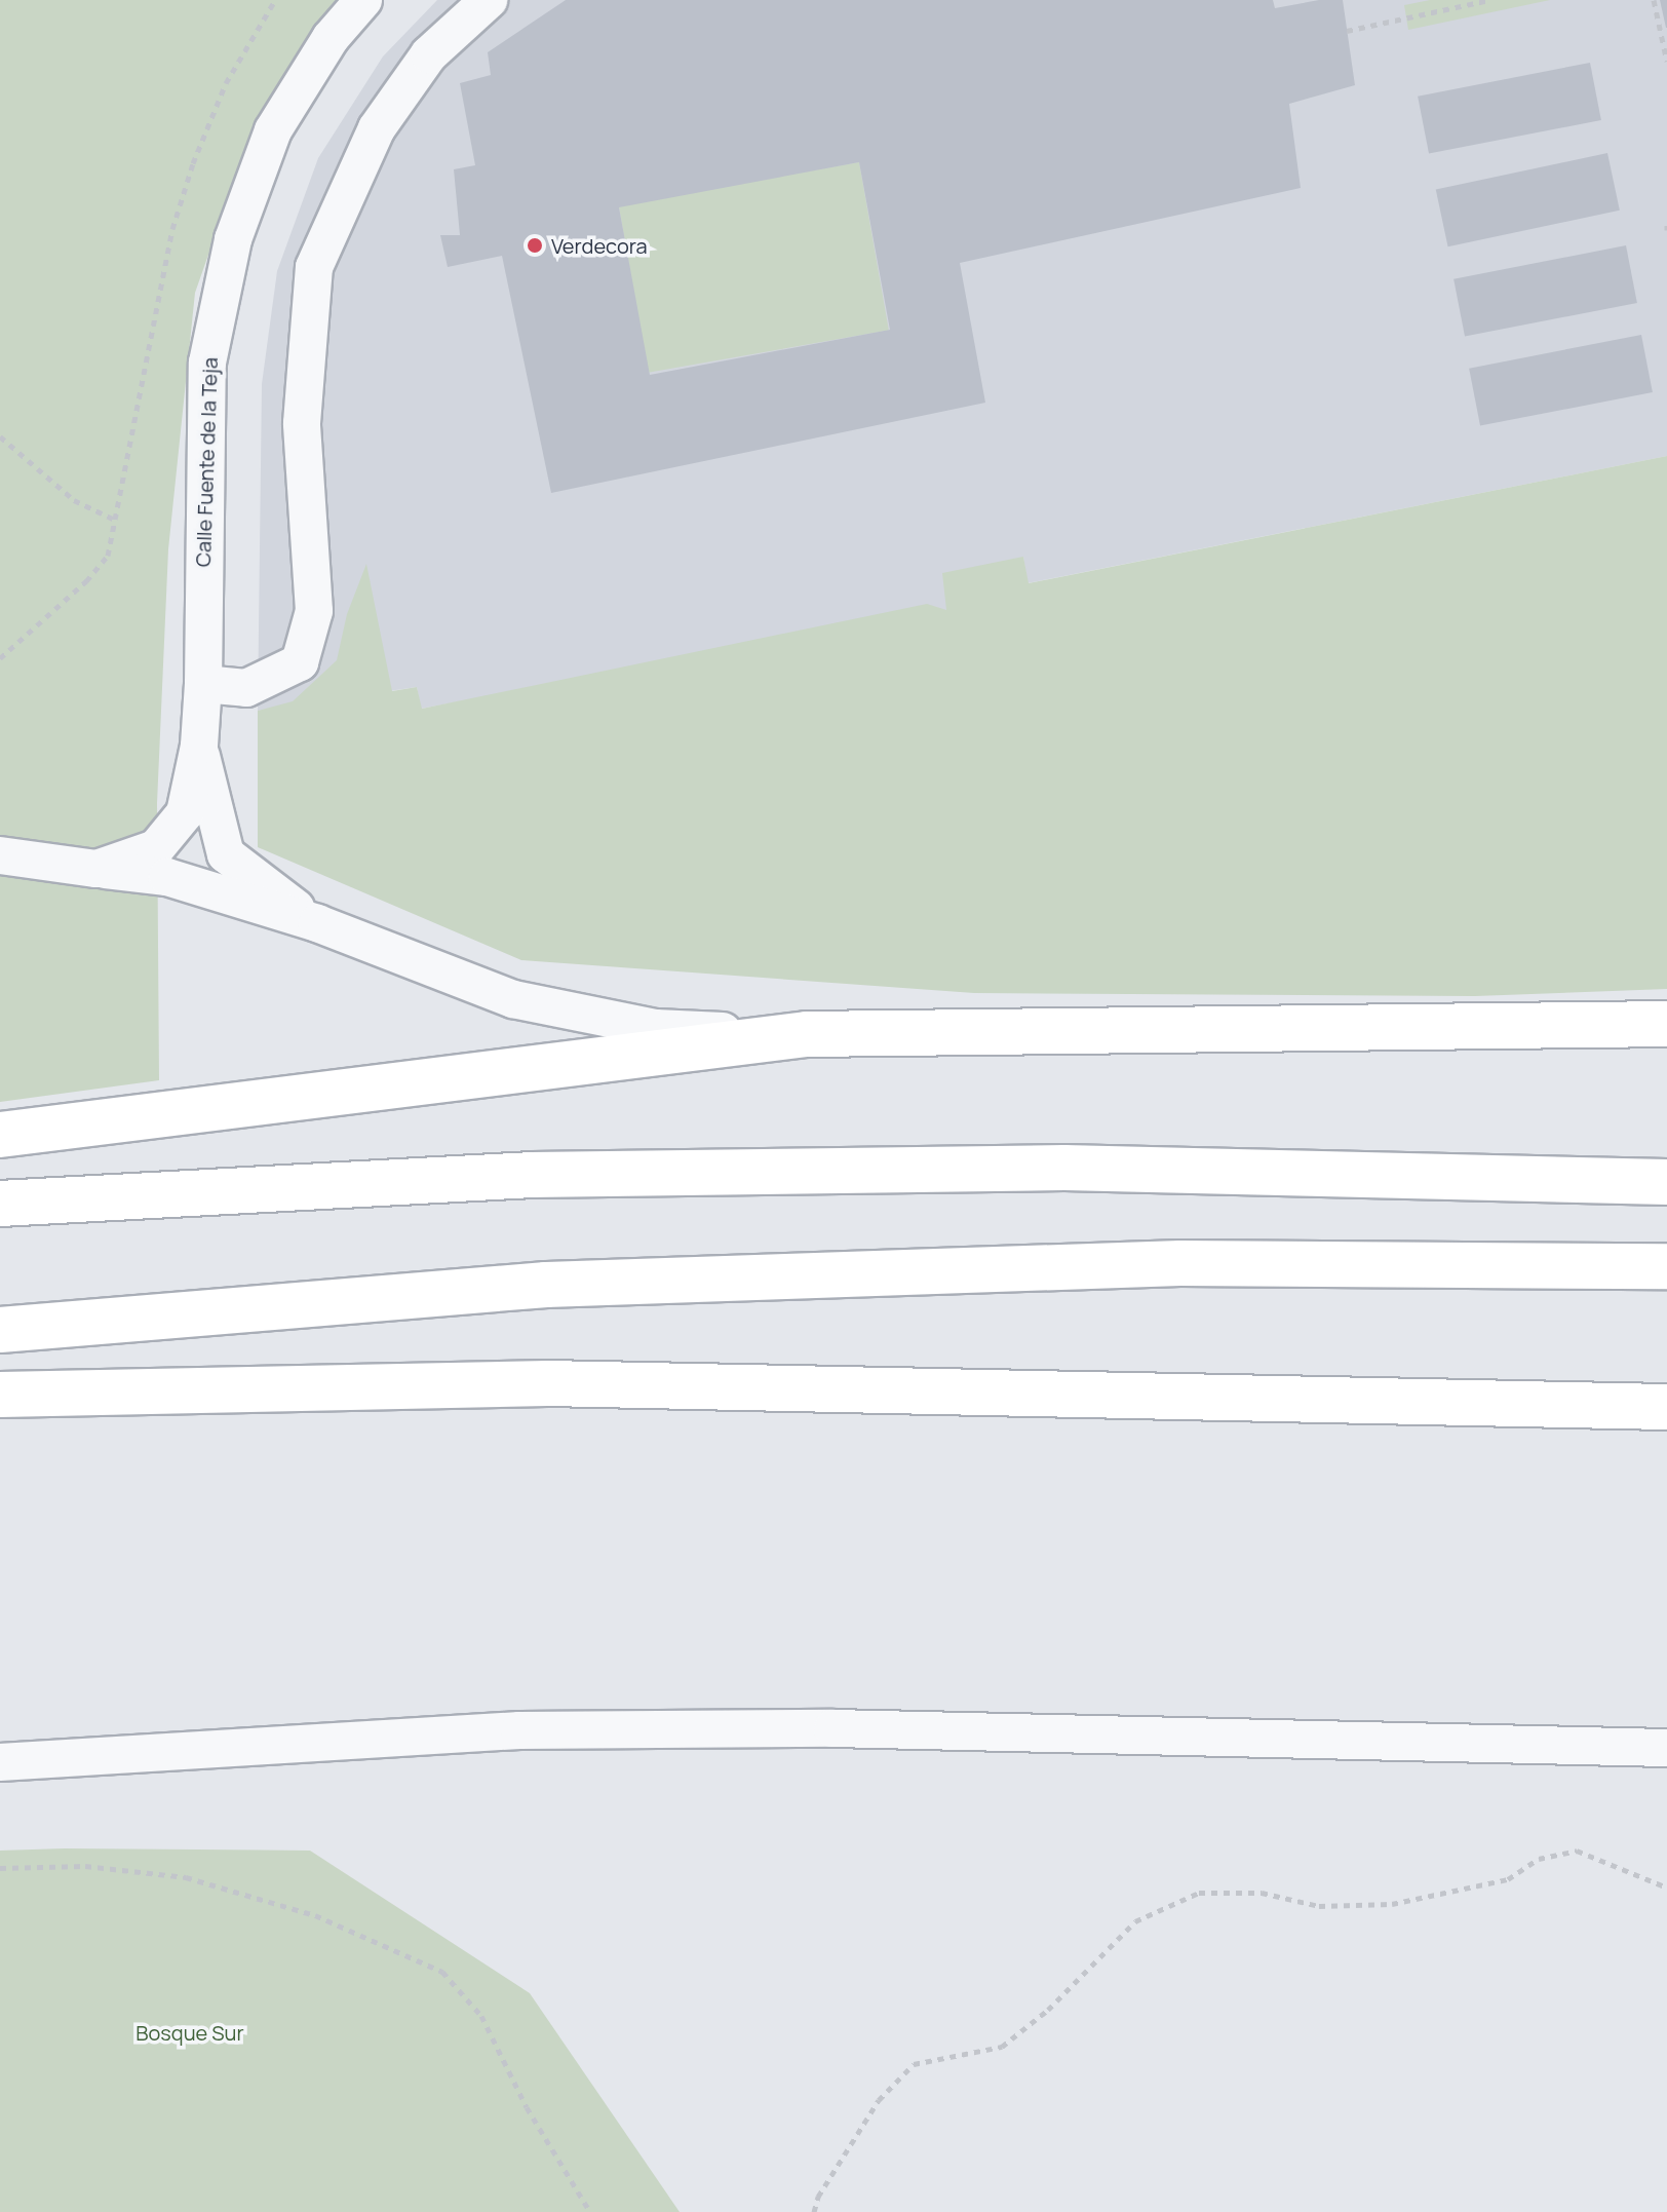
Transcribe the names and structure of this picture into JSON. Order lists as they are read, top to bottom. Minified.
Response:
{"streets":{"street":["Calle Fuente de la Teja"]},"parks":["Bosque Sur"],"places":["Verdecora"]}
